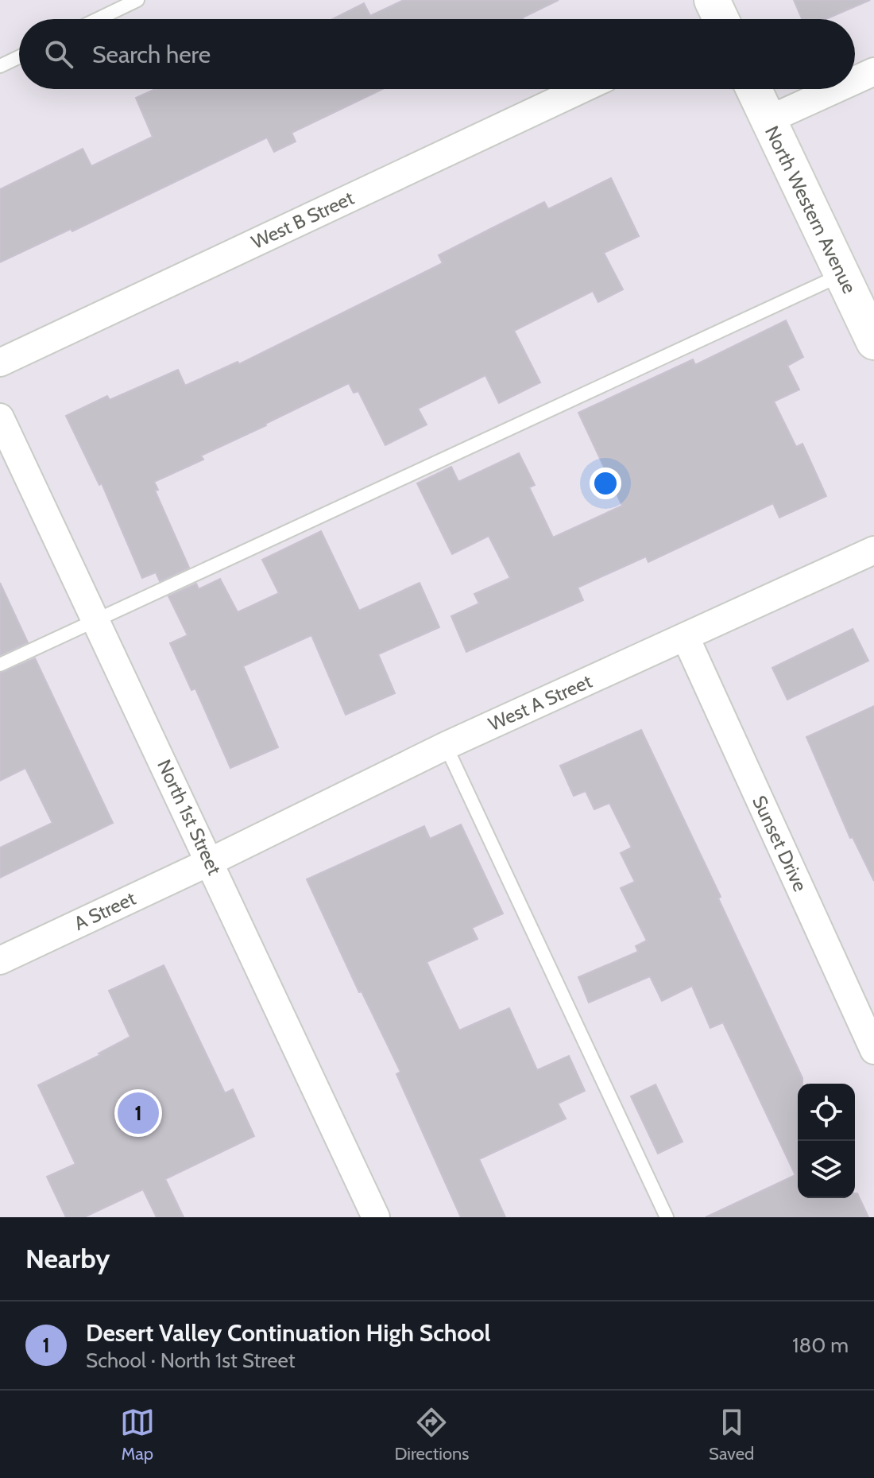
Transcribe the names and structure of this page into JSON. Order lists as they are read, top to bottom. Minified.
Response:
{"streets":{"main road":["North Western Avenue"],"street":["West B Street","West A Street","North 1st Street","Sunset Drive","A Street"]},"crossings":[["West A Street","North 1st Street"],["West A Street","Sunset Drive"],["West A Street","A Street"],["North 1st Street","A Street"]],"page":{"search":"Search here","pins":"1","heading":"Nearby","list":[{"mark":"1","name":"Desert Valley Continuation High School","note":"School · North 1st Street","value":"180 m"}],"nav":["Map","Directions","Saved"]}}
